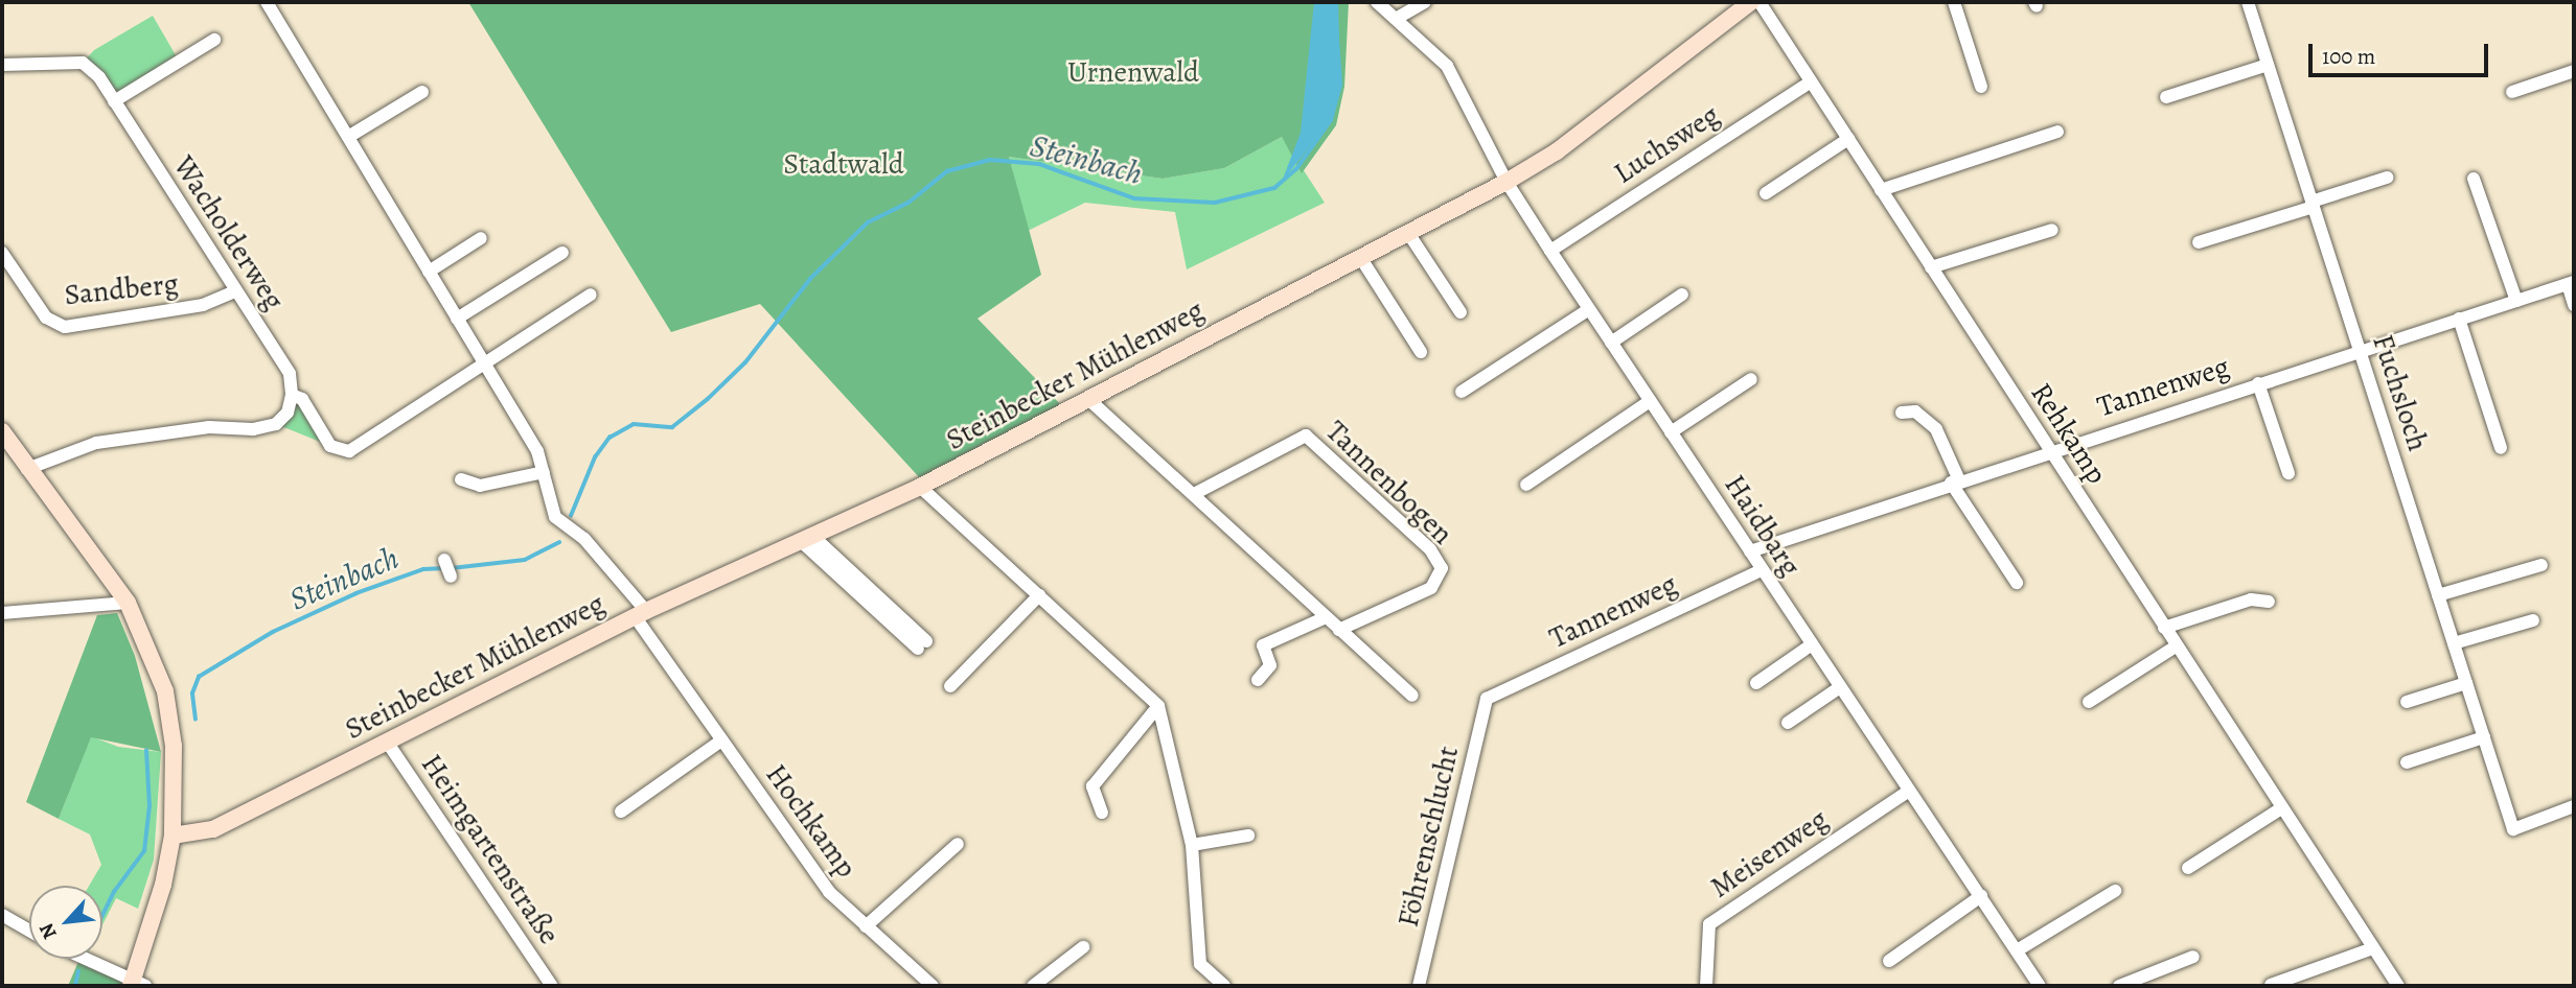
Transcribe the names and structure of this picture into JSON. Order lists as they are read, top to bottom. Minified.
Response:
{"streets":{"street":["Luchsweg","Wacholderweg","Sandberg","Steinbecker Mühlenweg","Tannenweg","Fuchsloch","Rehkamp","Tannenbogen","Haidbarg","Hochkamp","Föhrenschlucht","Heimgartenstraße","Meisenweg"]},"crossings":[["Luchsweg","Rehkamp"],["Luchsweg","Haidbarg"],["Wacholderweg","Sandberg"],["Wacholderweg","Hochkamp"],["Steinbecker Mühlenweg","Haidbarg"],["Steinbecker Mühlenweg","Hochkamp"],["Steinbecker Mühlenweg","Heimgartenstraße"],["Tannenweg","Fuchsloch"],["Tannenweg","Rehkamp"],["Tannenweg","Haidbarg"],["Tannenweg","Föhrenschlucht"],["Haidbarg","Meisenweg"]],"water":["Steinbach"],"parks":["Urnenwald","Stadtwald"],"scale_bar":"100 m","north":"bottom left"}
